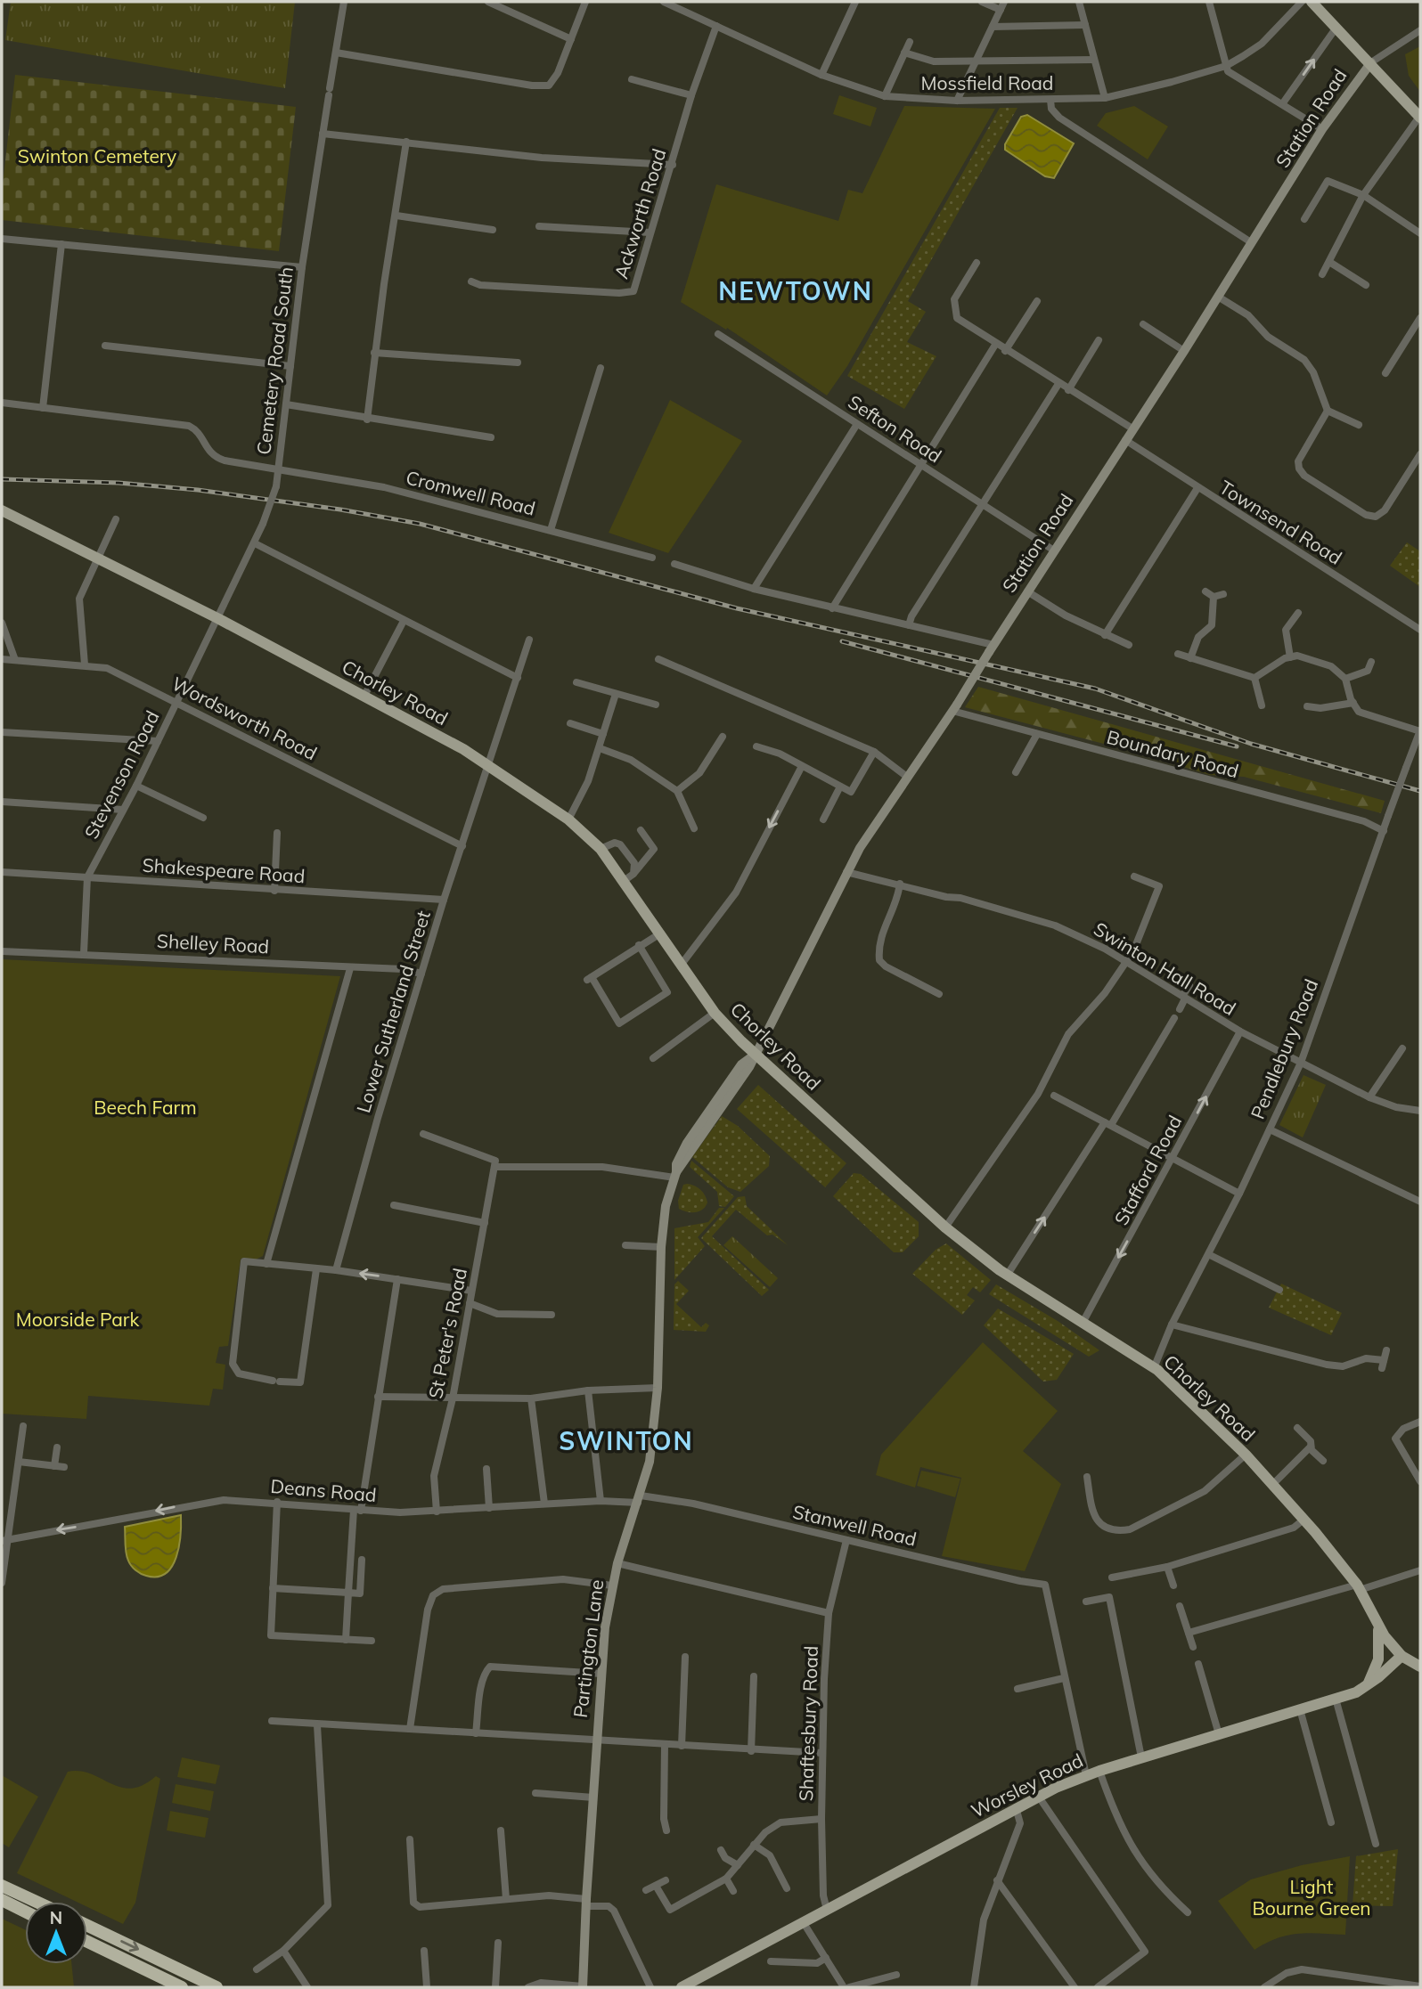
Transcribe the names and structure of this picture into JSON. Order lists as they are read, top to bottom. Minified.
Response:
{"streets":{"main road":["Station Road","Chorley Road","Partington Lane","Worsley Road"],"street":["Mossfield Road","Ackworth Road","Cemetery Road South","Sefton Road","Cromwell Road","Townsend Road","Wordsworth Road","Boundary Road","Stevenson Road","Shakespeare Road","Shelley Road","Swinton Hall Road","Lower Sutherland Street","Pendlebury Road","Stafford Road","St Peter's Road","Deans Road","Stanwell Road","Shaftesbury Road"]},"crossings":[["Mossfield Road","Ackworth Road"],["Station Road","Sefton Road"],["Station Road","Townsend Road"],["Station Road","Chorley Road"],["Station Road","Boundary Road"],["Station Road","Swinton Hall Road"],["Station Road","Partington Lane"],["Cemetery Road South","Cromwell Road"],["Cemetery Road South","Chorley Road"],["Cemetery Road South","Stevenson Road"],["Chorley Road","Stevenson Road"],["Chorley Road","Lower Sutherland Street"],["Chorley Road","Pendlebury Road"],["Chorley Road","Stafford Road"],["Chorley Road","Partington Lane"],["Chorley Road","Worsley Road"],["Wordsworth Road","Stevenson Road"],["Wordsworth Road","Lower Sutherland Street"],["Boundary Road","Pendlebury Road"],["Stevenson Road","Shakespeare Road"],["Stevenson Road","Shelley Road"],["Shakespeare Road","Lower Sutherland Street"],["Shelley Road","Lower Sutherland Street"],["Swinton Hall Road","Pendlebury Road"],["Swinton Hall Road","Stafford Road"],["St Peter's Road","Deans Road"],["Deans Road","Stanwell Road"],["Deans Road","Partington Lane"],["Stanwell Road","Partington Lane"],["Stanwell Road","Shaftesbury Road"],["Shaftesbury Road","Worsley Road"]],"one_way":["Deans Road"],"districts":["NEWTOWN","SWINTON"],"parks":["Swinton Cemetery","Beech Farm","Moorside Park","Light Bourne Green"],"north":"top"}
